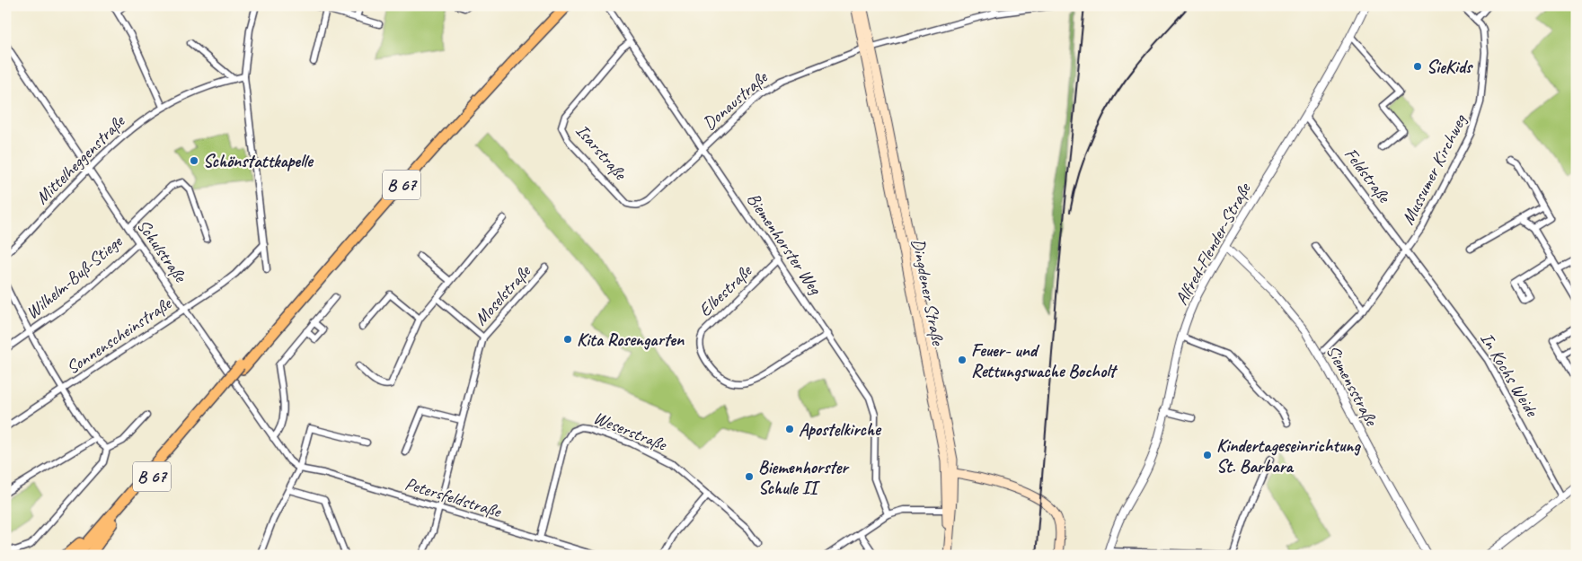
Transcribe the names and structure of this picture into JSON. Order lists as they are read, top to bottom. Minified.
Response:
{"streets":{"highway":["B 67"],"main road":["Dingdener Straße"],"street":["Donaustraße","Isarstraße","Mittelheggenstraße","Mussumer Kirchweg","Feldstraße","Biemenhorster Weg","Alfred-Flender-Straße","Schulstraße","Wilhelm-Buß-Stiege","Elbestraße","Moselstraße","Sonnenscheinstraße","In Kochs Weide","Siemensstraße","Weserstraße","Petersfeldstraße"]},"crossings":[["Donaustraße","Isarstraße"],["Donaustraße","Biemenhorster Weg"],["Donaustraße","Dingdener Straße"],["Isarstraße","Biemenhorster Weg"],["Mittelheggenstraße","Schulstraße"],["Mussumer Kirchweg","Feldstraße"],["Mussumer Kirchweg","In Kochs Weide"],["Feldstraße","Alfred-Flender-Straße"],["Feldstraße","In Kochs Weide"],["Biemenhorster Weg","Elbestraße"],["Alfred-Flender-Straße","Siemensstraße"],["Schulstraße","Wilhelm-Buß-Stiege"],["Schulstraße","Sonnenscheinstraße"],["Schulstraße","Petersfeldstraße"],["Moselstraße","Petersfeldstraße"],["Weserstraße","Petersfeldstraße"]],"places":["SieKids","Schönstattkapelle","Kita Rosengarten","Feuer- und Rettungswache Bocholt","Apostelkirche","Kindertageseinrichtung St. Barbara","Biemenhorster Schule II"]}
